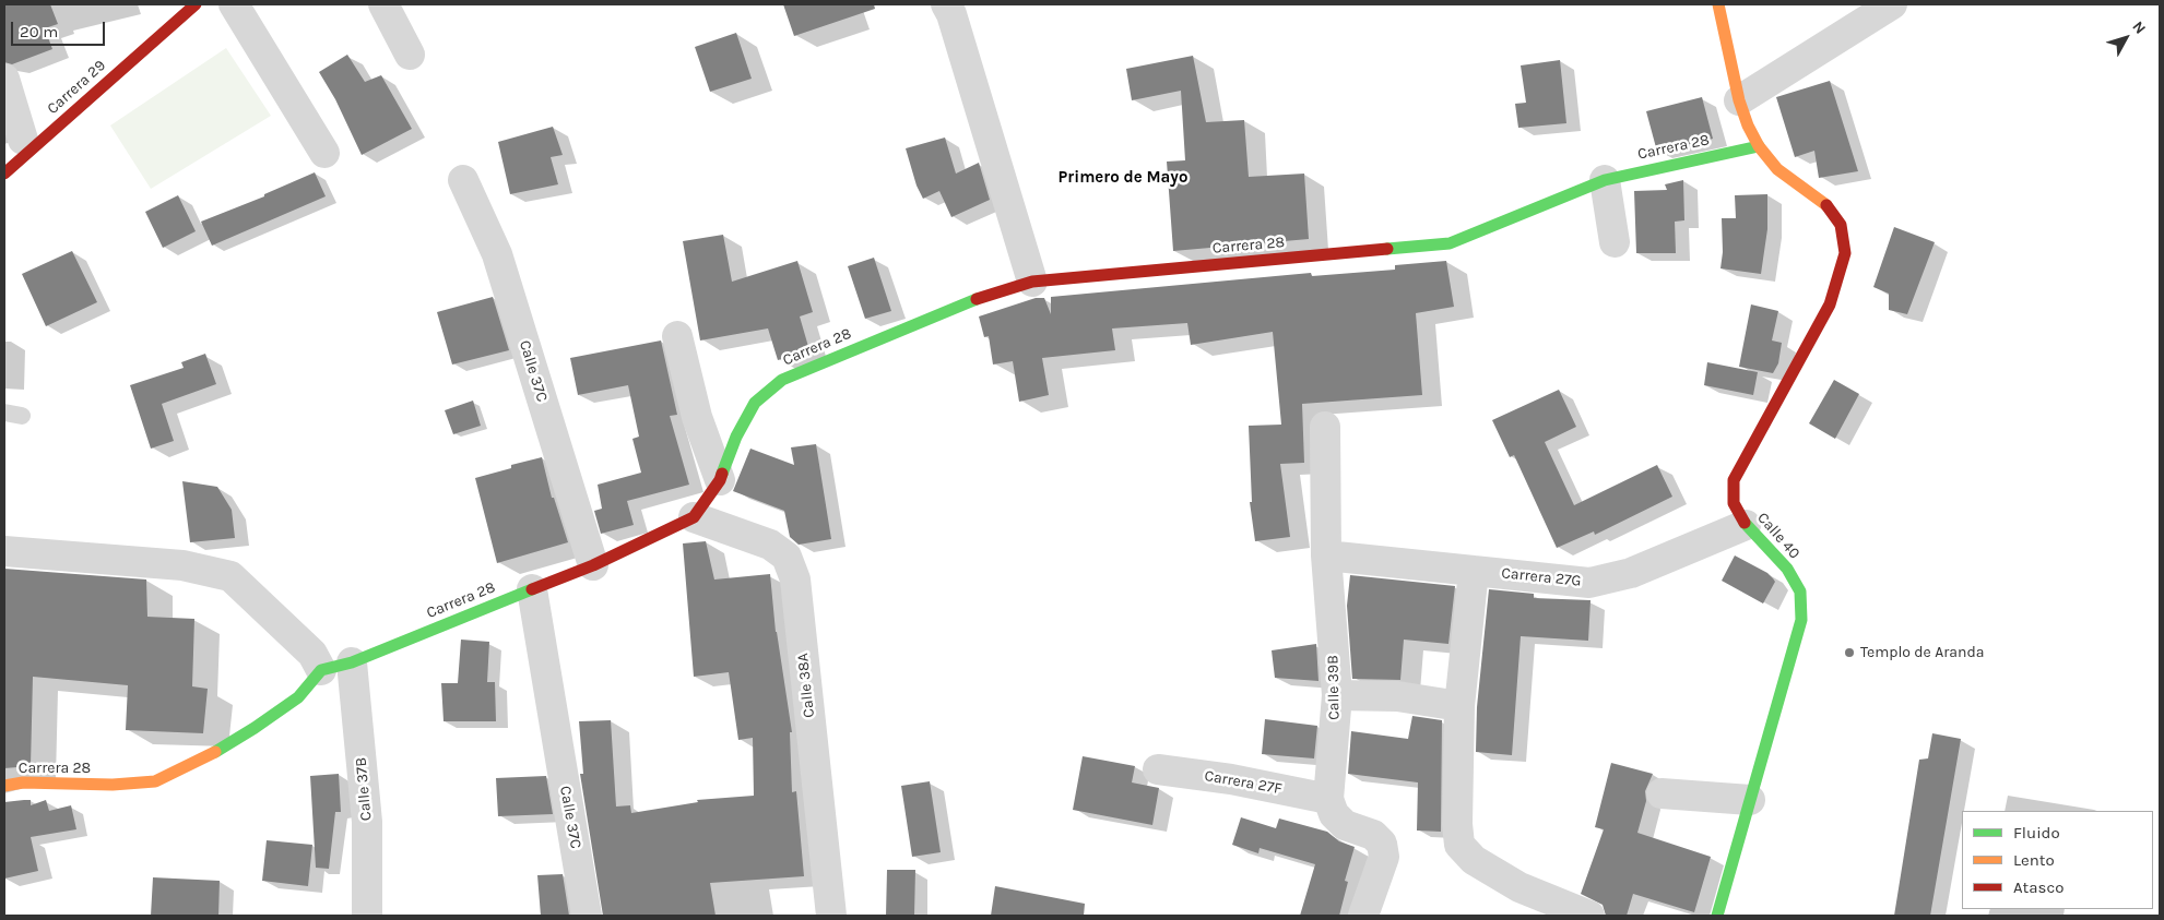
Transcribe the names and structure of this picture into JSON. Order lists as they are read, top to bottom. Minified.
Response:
{"streets":{"street":["Carrera 29","Carrera 28","Calle 37C","Calle 40","Carrera 27G","Calle 38A","Calle 39B","Carrera 27F","Calle 37B"]},"crossings":[["Carrera 28","Calle 37C"],["Carrera 28","Calle 40"],["Carrera 28","Calle 38A"],["Carrera 28","Calle 37B"],["Calle 40","Carrera 27G"],["Carrera 27G","Calle 39B"],["Calle 39B","Carrera 27F"]],"districts":["Primero de Mayo"],"places":["Templo de Aranda"],"legend":["Fluido","Lento","Atasco"],"scale_bar":"20 m","north":"top right"}
